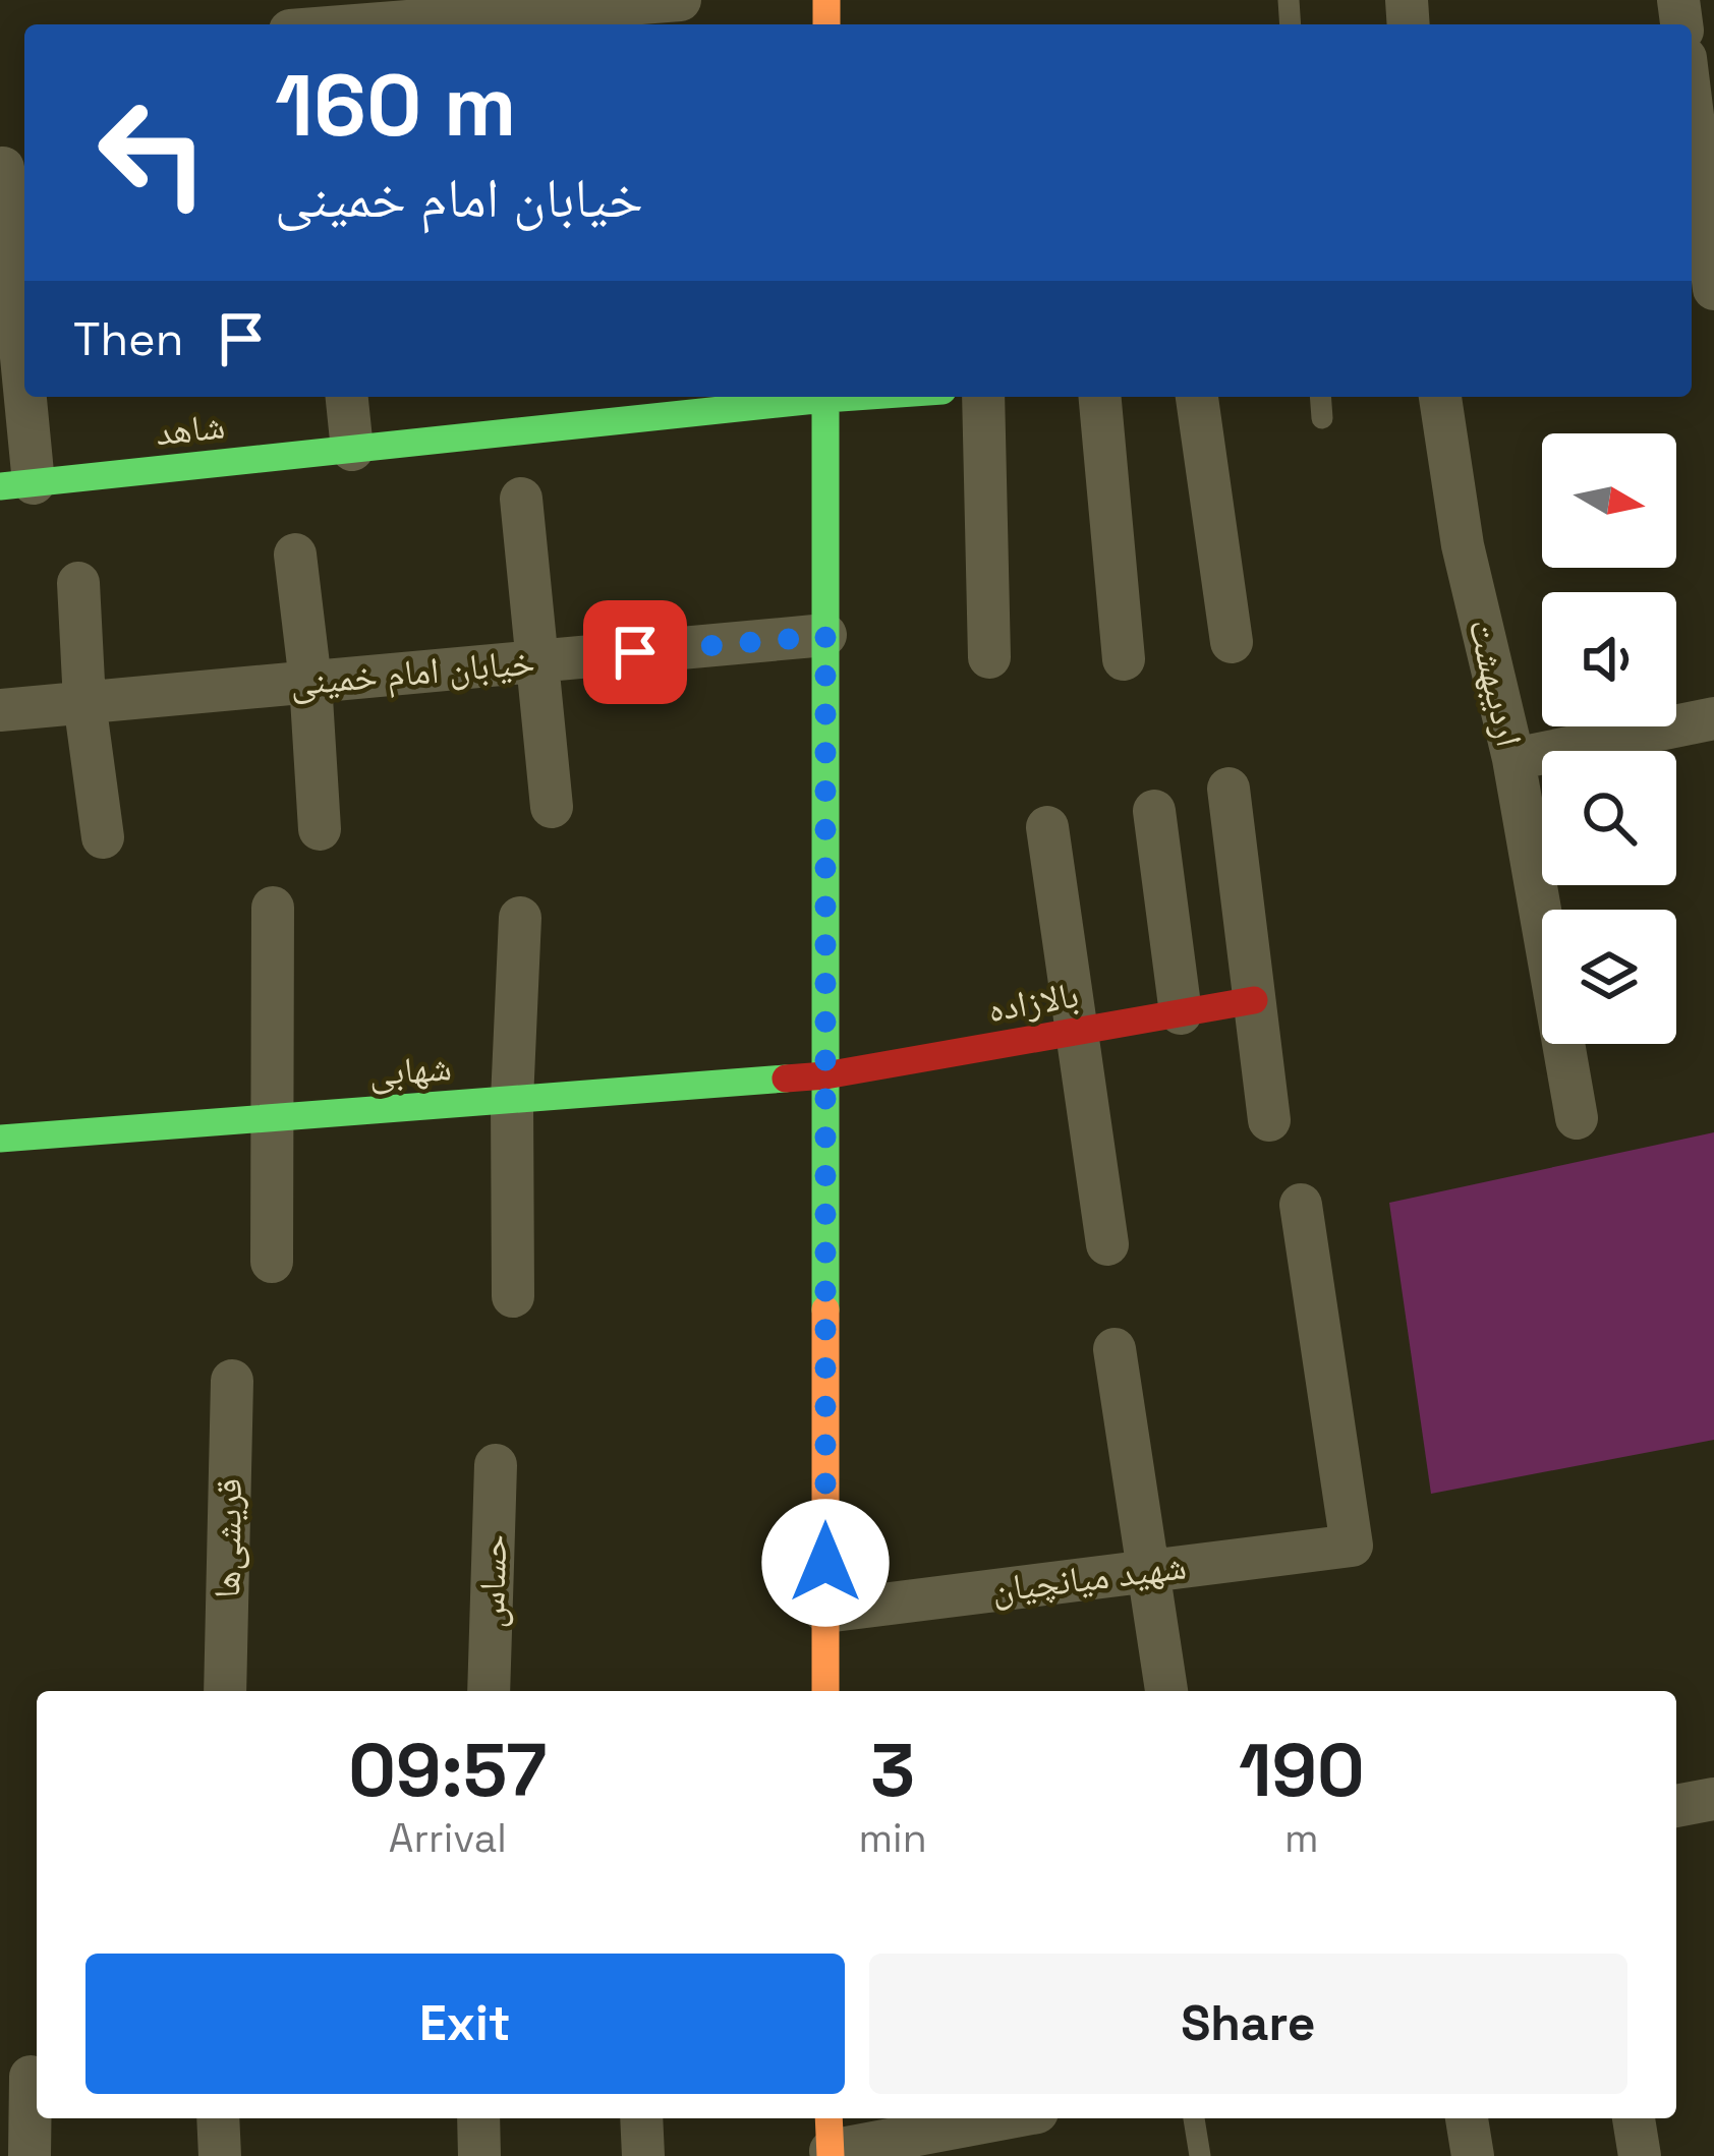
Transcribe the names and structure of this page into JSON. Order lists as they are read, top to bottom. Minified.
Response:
{"streets":{"street":["شاهد","خیابان امام خمینی","اردیبهشت","بالازاده","شهابی","قریشی‌ها","شهید میانچیان","حساس"]},"crossings":[["بالازاده","شهابی"]],"north":"right","page":{"turn":["160 m","خیابان امام خمینی"],"then":"Then","eta":["09:57","Arrival","3","min","190","m"],"buttons":["Exit","Share"]}}
